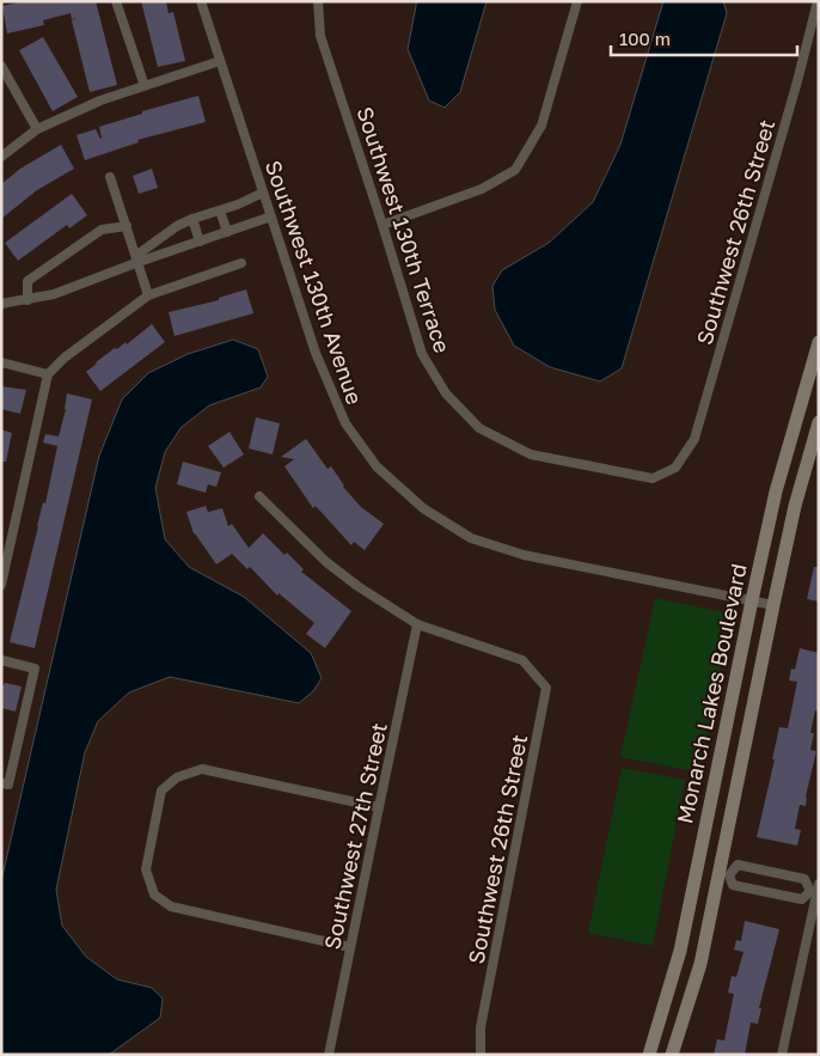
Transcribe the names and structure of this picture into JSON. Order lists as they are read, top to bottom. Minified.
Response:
{"streets":{"street":["Southwest 130th Terrace","Southwest 26th Street","Southwest 130th Avenue","Monarch Lakes Boulevard","Southwest 27th Street"]},"crossings":[["Southwest 130th Terrace","Southwest 26th Street"],["Southwest 26th Street","Southwest 27th Street"],["Southwest 130th Avenue","Monarch Lakes Boulevard"]],"scale_bar":"100 m"}
